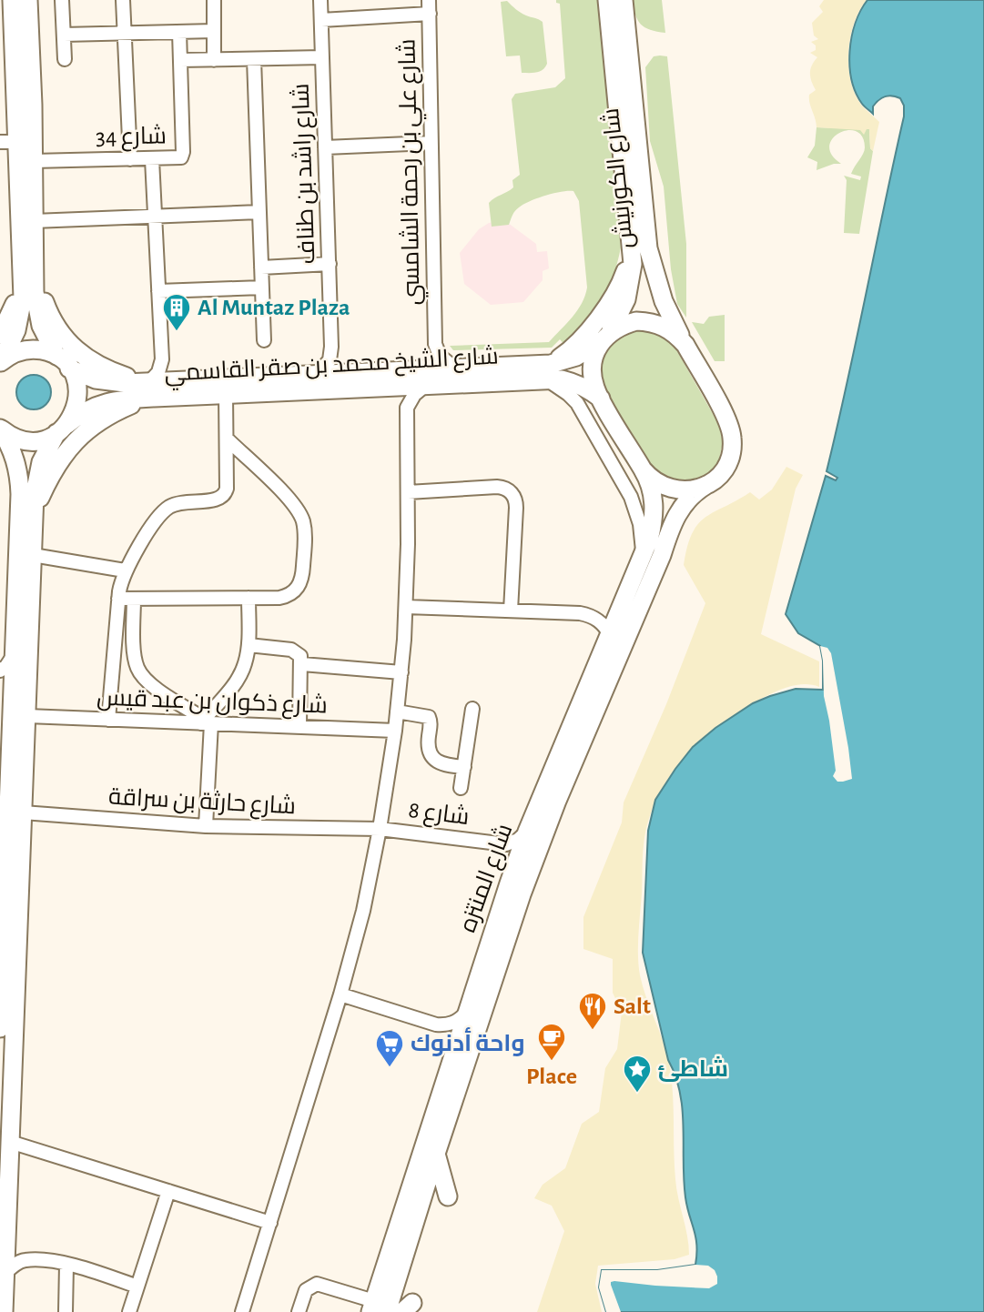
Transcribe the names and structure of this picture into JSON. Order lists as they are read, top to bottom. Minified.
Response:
{"streets":{"main road":["شارع الكورنيش","شارع الشيخ محمد بن صقر القاسمي","شارع المنتزه"],"street":["شارع 34","شارع علي بن رحمة الشامسي","شارع راشد بن طناف","شارع ذكوان بن عبد قيس","شارع حارثة بن سراقة","شارع 8"]},"crossings":[["شارع راشد بن طناف","شارع الشيخ محمد بن صقر القاسمي"],["شارع الكورنيش","شارع الشيخ محمد بن صقر القاسمي"],["شارع الكورنيش","شارع المنتزه"],["شارع الشيخ محمد بن صقر القاسمي","شارع المنتزه"],["شارع حارثة بن سراقة","شارع 8"],["شارع 8","شارع المنتزه"]],"places":{"building":["Al Muntaz Plaza"],"restaurant":["Salt"],"cafe":["Place"],"supermarket":["واحة أدنوك"],"place":["شاطئ"]}}
